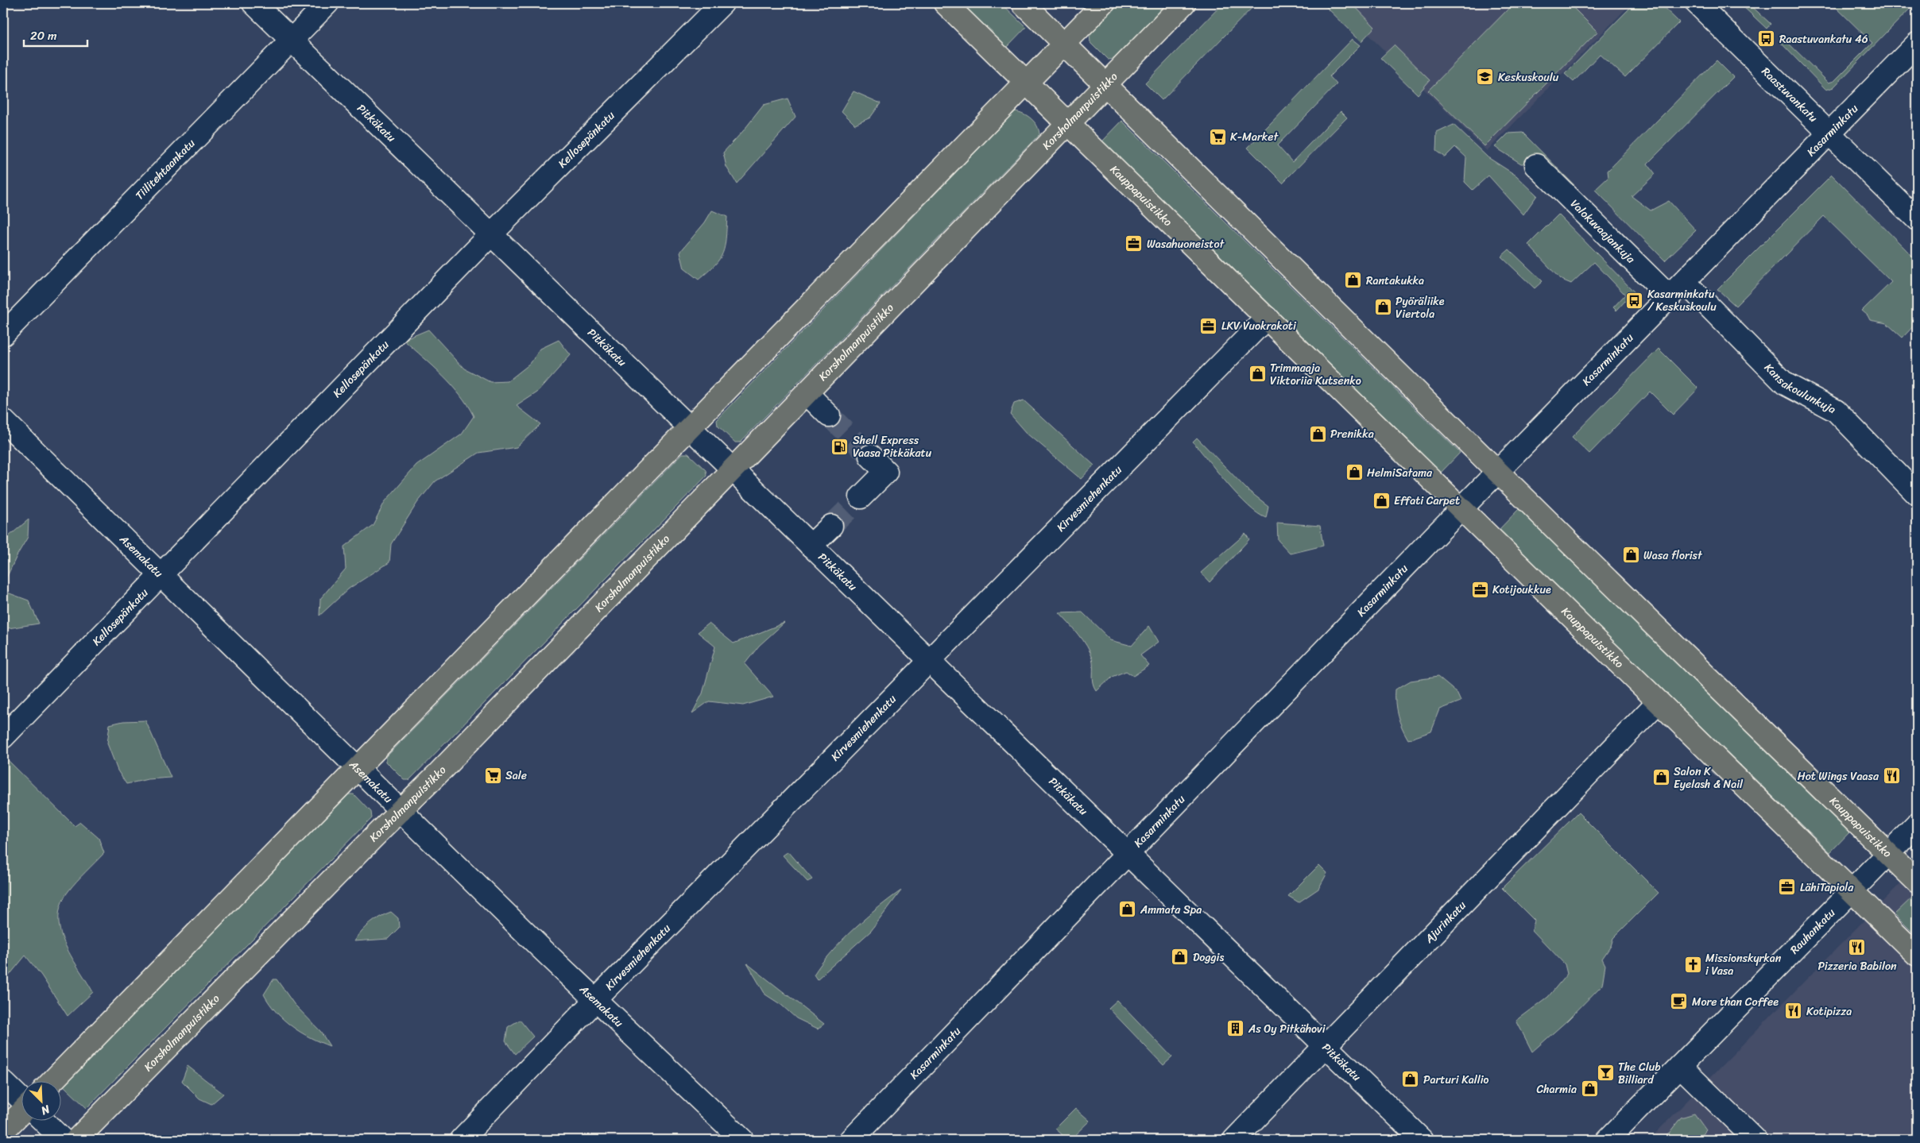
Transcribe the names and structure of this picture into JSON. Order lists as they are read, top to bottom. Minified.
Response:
{"streets":{"main road":["Korsholmanpuistikko","Kauppapuistikko"],"street":["Raastuvankatu","Pitkäkatu","Kasarminkatu","Kellosepänkatu","Tiilitehtaankatu","Valokuvaajankuja","Kansakoulunkuja","Kirvesmiehenkatu","Asemakatu","Ajurinkatu","Rauhankatu"]},"crossings":[["Raastuvankatu","Kasarminkatu"],["Korsholmanpuistikko","Pitkäkatu"],["Korsholmanpuistikko","Kauppapuistikko"],["Korsholmanpuistikko","Asemakatu"],["Pitkäkatu","Kasarminkatu"],["Pitkäkatu","Kellosepänkatu"],["Pitkäkatu","Tiilitehtaankatu"],["Pitkäkatu","Kirvesmiehenkatu"],["Pitkäkatu","Ajurinkatu"],["Kasarminkatu","Kauppapuistikko"],["Kasarminkatu","Valokuvaajankuja"],["Kasarminkatu","Kansakoulunkuja"],["Kellosepänkatu","Asemakatu"],["Kauppapuistikko","Kirvesmiehenkatu"],["Kauppapuistikko","Ajurinkatu"],["Kauppapuistikko","Rauhankatu"],["Kirvesmiehenkatu","Asemakatu"]],"places":{"bus stop":["Raastuvankatu 46","Kasarminkatu / Keskuskoulu"],"school or university":["Keskuskoulu"],"supermarket":["K-Market","Sale"],"office":["Wasahuoneistot","LKV Vuokrakoti","Kotijoukkue","LähiTapiola"],"shop":["Rantakukka","Pyöräliike Viertola","Trimmaaja Viktoriia Kutsenko","Prenikka","HelmiSatama","Effati Carpet","Wasa florist","Salon K Eyelash & Nail","Ammata Spa","Doggis","Parturi Kallio","Charmia"],"fuel station":["Shell Express Vaasa Pitkäkatu"],"restaurant":["Hot Wings Vaasa","Pizzeria Babilon","Kotipizza"],"church":["Missionskyrkan i Vasa"],"cafe":["More than Coffee"],"building":["As Oy Pitkähovi"],"bar":["The Club Billiard"]},"scale_bar":"20 m","north":"bottom right"}
